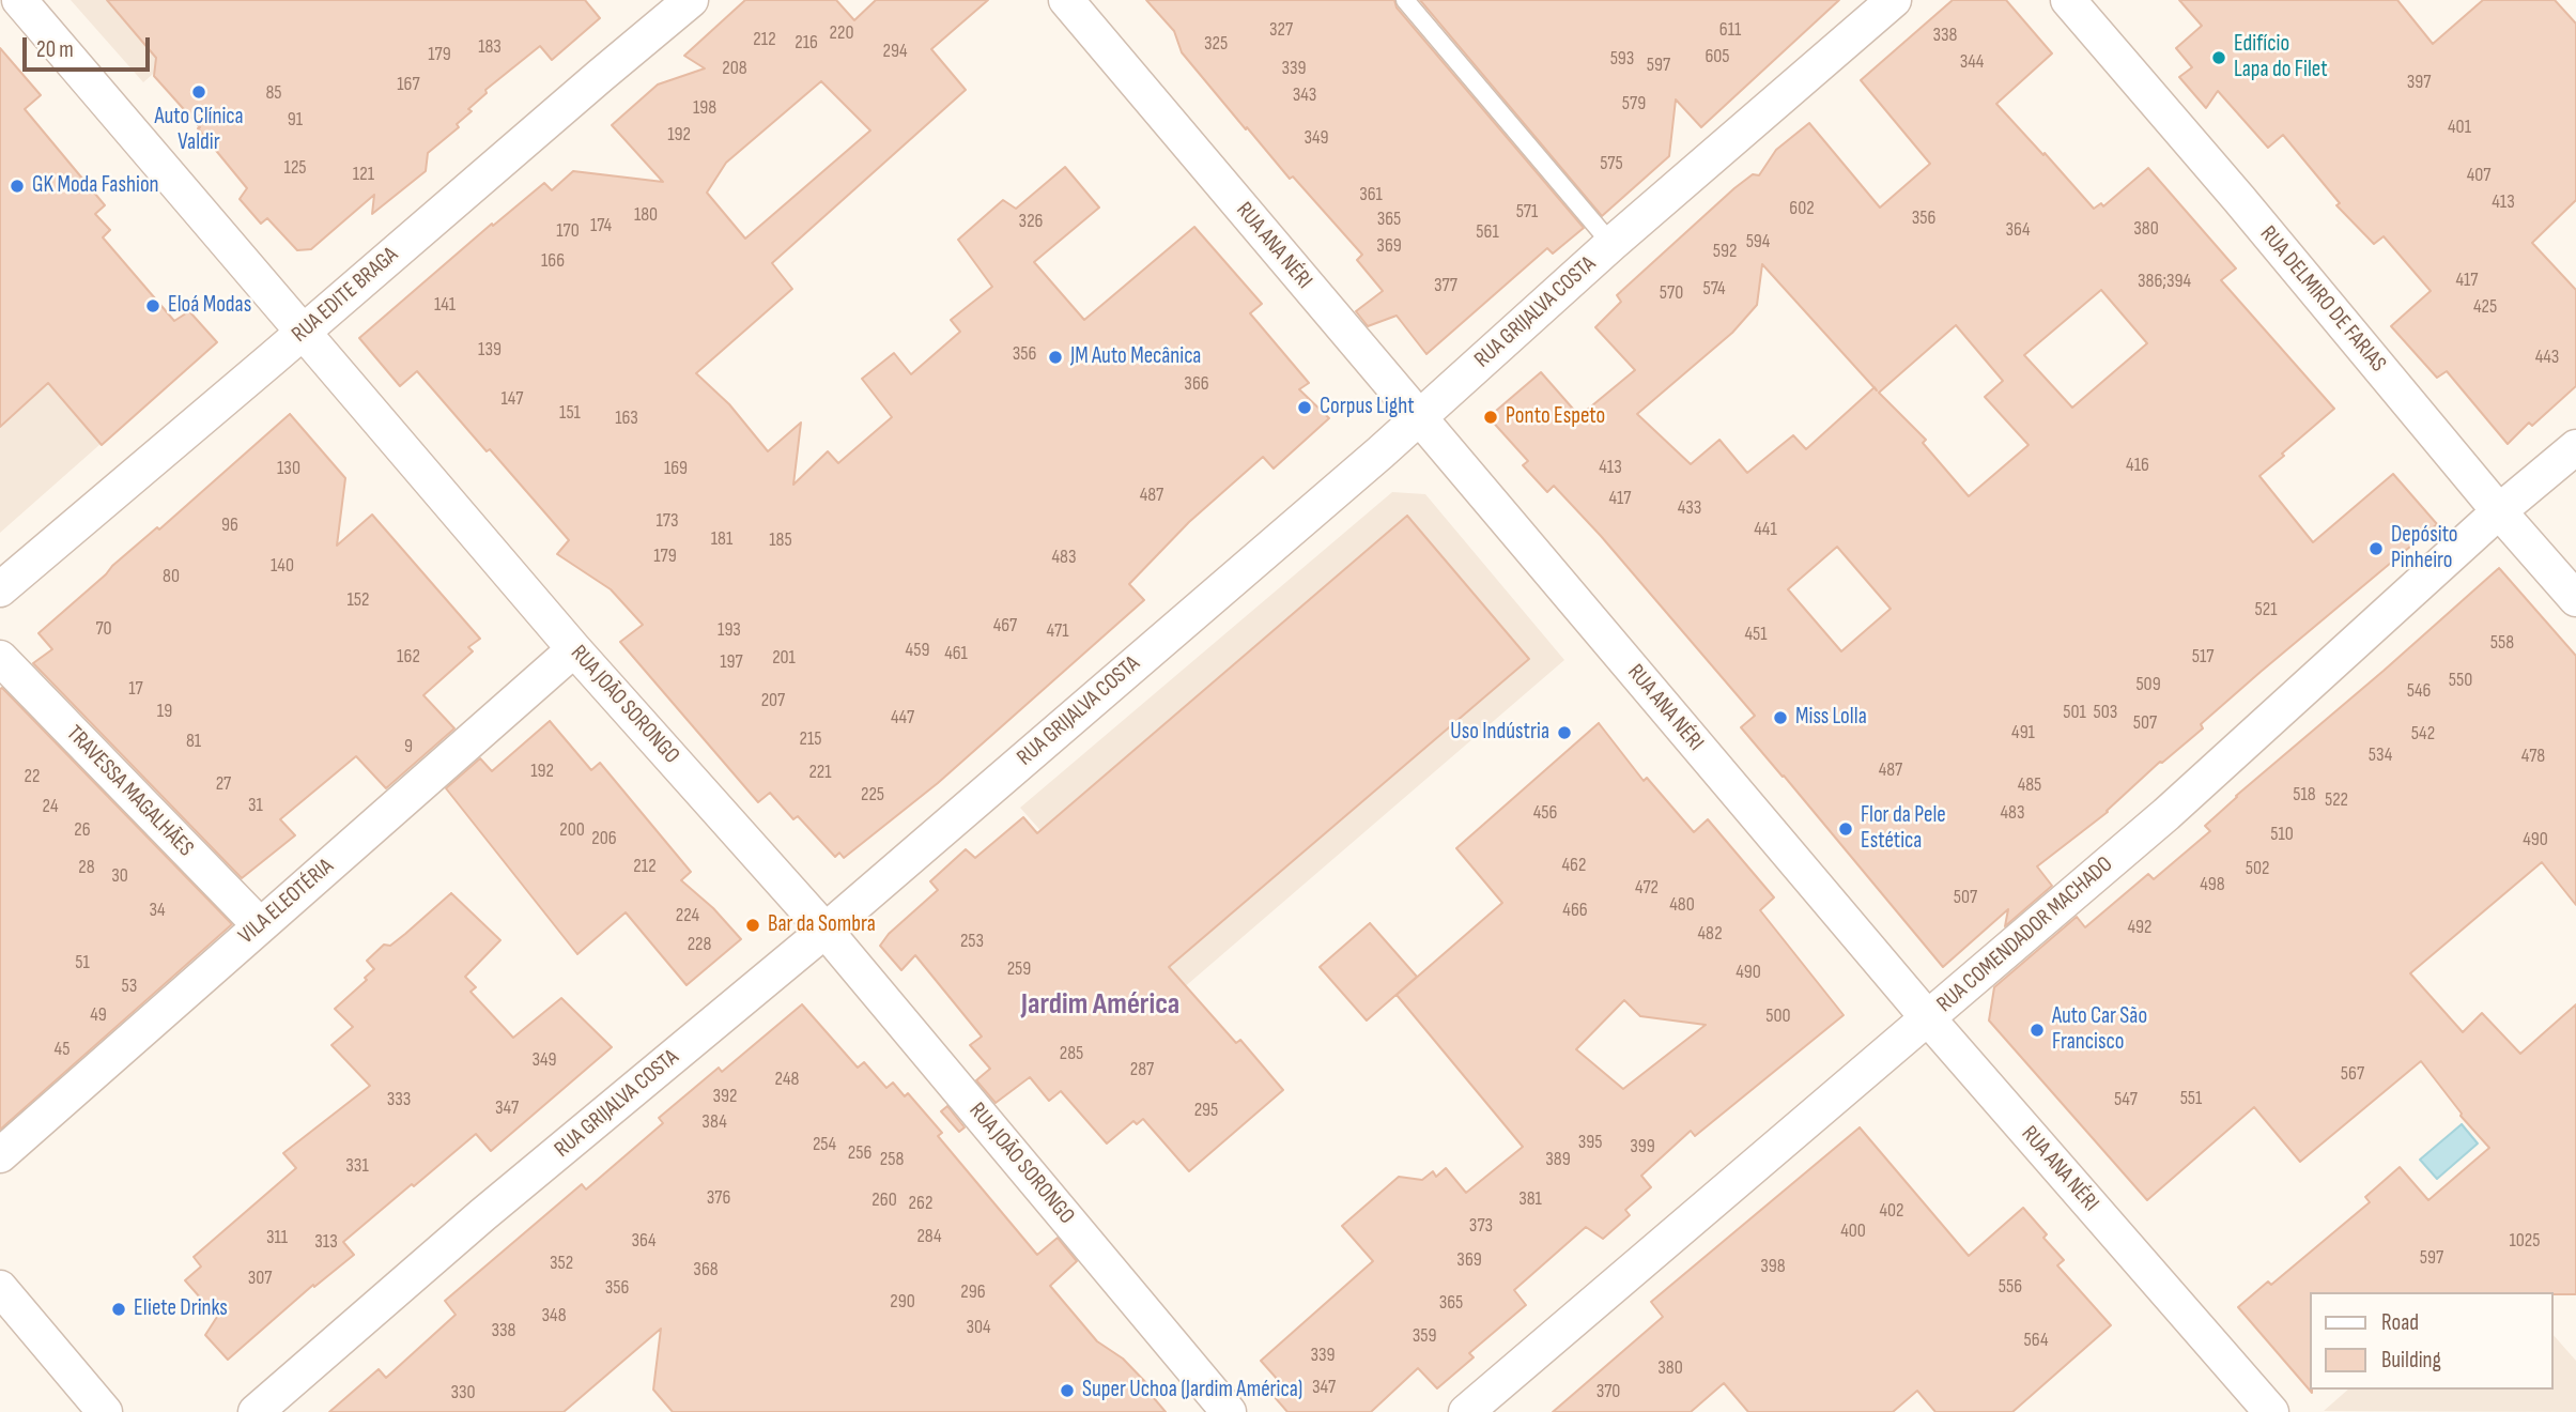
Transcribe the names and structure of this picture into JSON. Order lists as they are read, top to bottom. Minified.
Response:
{"streets":{"street":["RUA ANA NÉRI","RUA EDITE BRAGA","RUA DELMIRO DE FARIAS","RUA GRIJALVA COSTA","RUA JOÃO SORONGO","TRAVESSA MAGALHÃES","VILA ELEOTÉRIA","RUA COMENDADOR MACHADO"]},"crossings":[["RUA ANA NÉRI","RUA GRIJALVA COSTA"],["RUA ANA NÉRI","RUA COMENDADOR MACHADO"],["RUA EDITE BRAGA","RUA JOÃO SORONGO"],["RUA DELMIRO DE FARIAS","RUA COMENDADOR MACHADO"],["RUA GRIJALVA COSTA","RUA JOÃO SORONGO"],["RUA JOÃO SORONGO","VILA ELEOTÉRIA"],["TRAVESSA MAGALHÃES","VILA ELEOTÉRIA"]],"districts":["Jardim América"],"places":["Edifício Lapa do Filet","Auto Clínica Valdir","GK Moda Fashion","Eloá Modas","JM Auto Mecânica","Corpus Light","Ponto Espeto","Depósito Pinheiro","Miss Lolla","Uso Indústria","Flor da Pele Estética","Bar da Sombra","Auto Car São Francisco","Eliete Drinks","Super Uchoa (Jardim América)"],"house_numbers":["327","611","220","338","212","216","325","183","294","179","605","593","344","597","208","339","397","167","85","343","579","198","91","401","192","349","575","125","121","407","361","413","602","571","180","356","365","326","174","380","364","170","561","594","369","592","166","417","386;394","377","574","570","141","425","139","356","443","366","147","151","163","416","413","130","169","487","417","433","173","96","441","181","185","179","483","140","80","152","521","467","70","193","471","451","558","459","461","162","517","201","197","550","509","17","546","207","19","501","503","447","507","491","542","215","81","9","534","478","487","192","221","22","27","485","225","518","522","31","24","456","483","26","200","510","206","490","462","212","28","502","30","498","472","507","480","34","466","224","492","482","253","228","51","259","490","53","49","500","45","285","349","287","567","248","392","551","333","547","347","295","384","395","254","399","256","258","389","331","376","381","260","262","402","373","400","284","311","364","1025","313","597","369","352","398","368","307","556","356","296","290","365","348","304","338","359","564","339","380","347","370","330"],"legend":["Road","Building"],"scale_bar":"20 m"}
